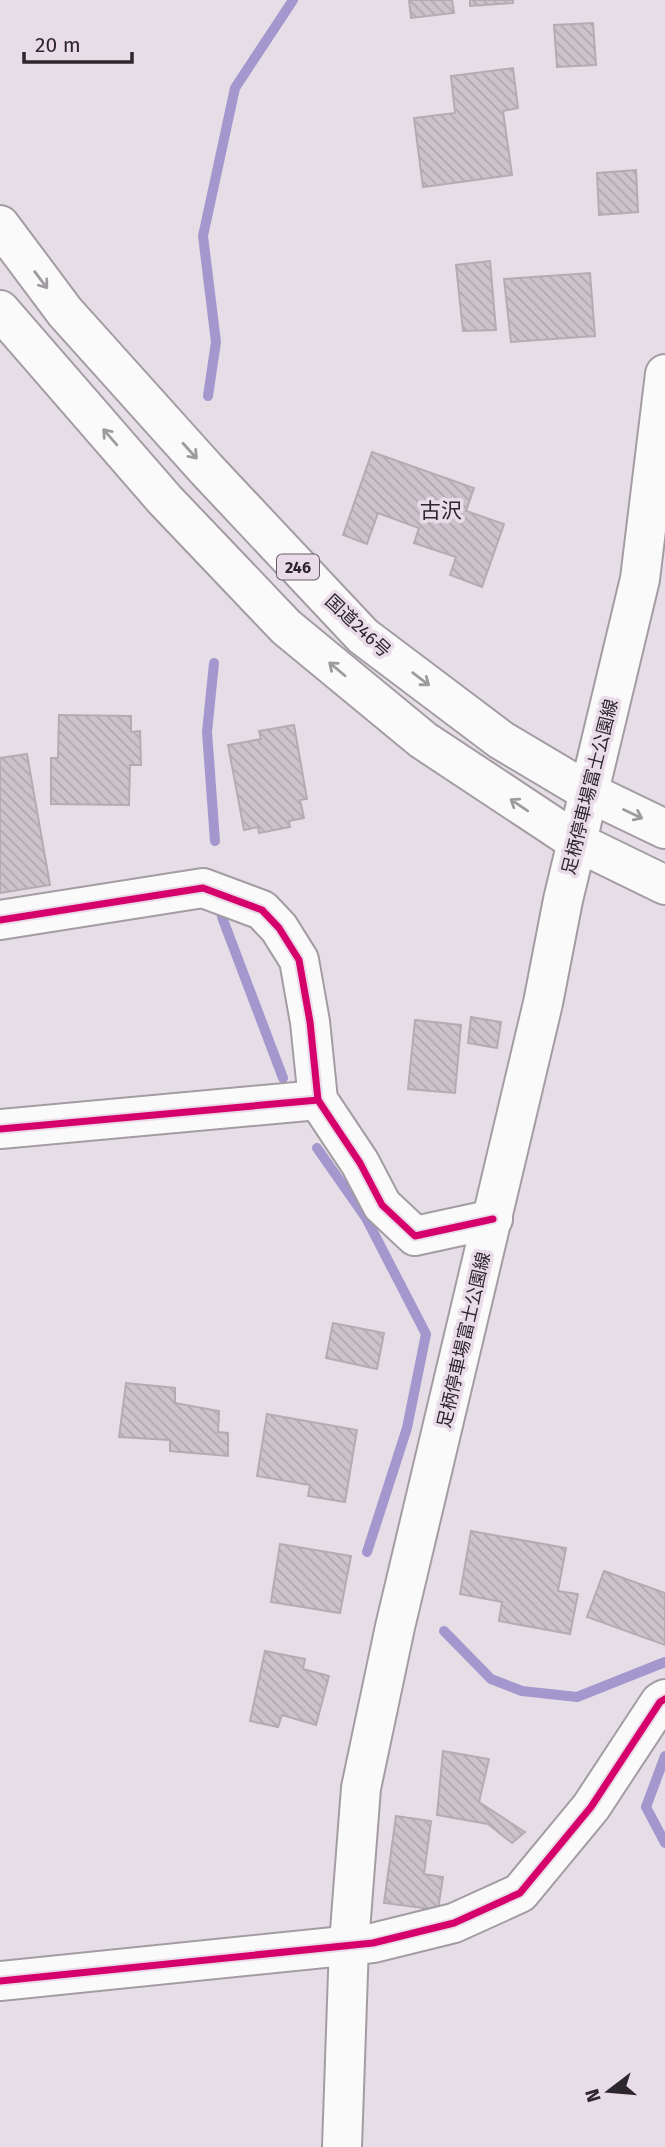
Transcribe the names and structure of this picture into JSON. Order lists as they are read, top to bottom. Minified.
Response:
{"streets":{"main road":["246","国道246号","足柄停車場富士公園線"]},"crossings":[["国道246号","足柄停車場富士公園線"]],"districts":["古沢"],"scale_bar":"20 m","north":"left"}
